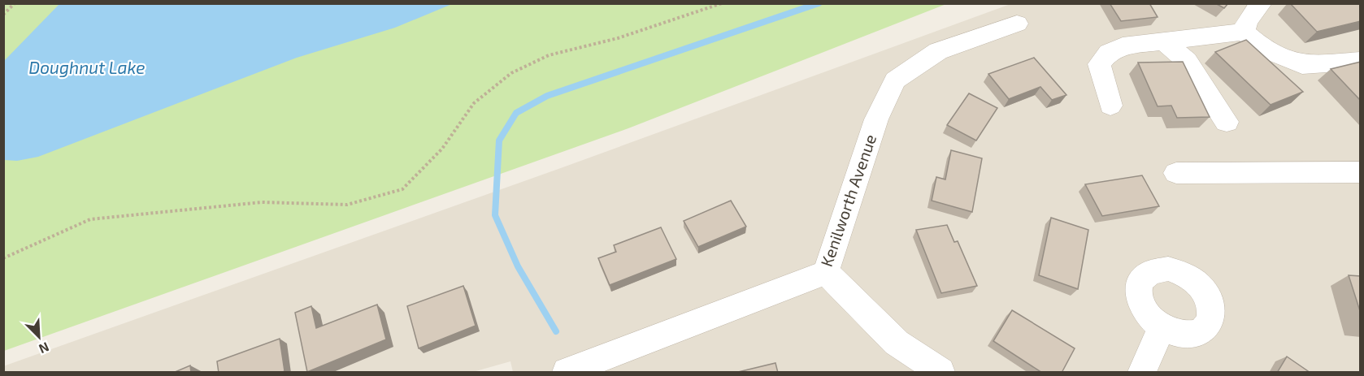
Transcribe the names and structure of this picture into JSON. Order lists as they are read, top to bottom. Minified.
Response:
{"streets":{"street":["Kenilworth Avenue"]},"water":["Doughnut Lake"],"north":"bottom right"}
